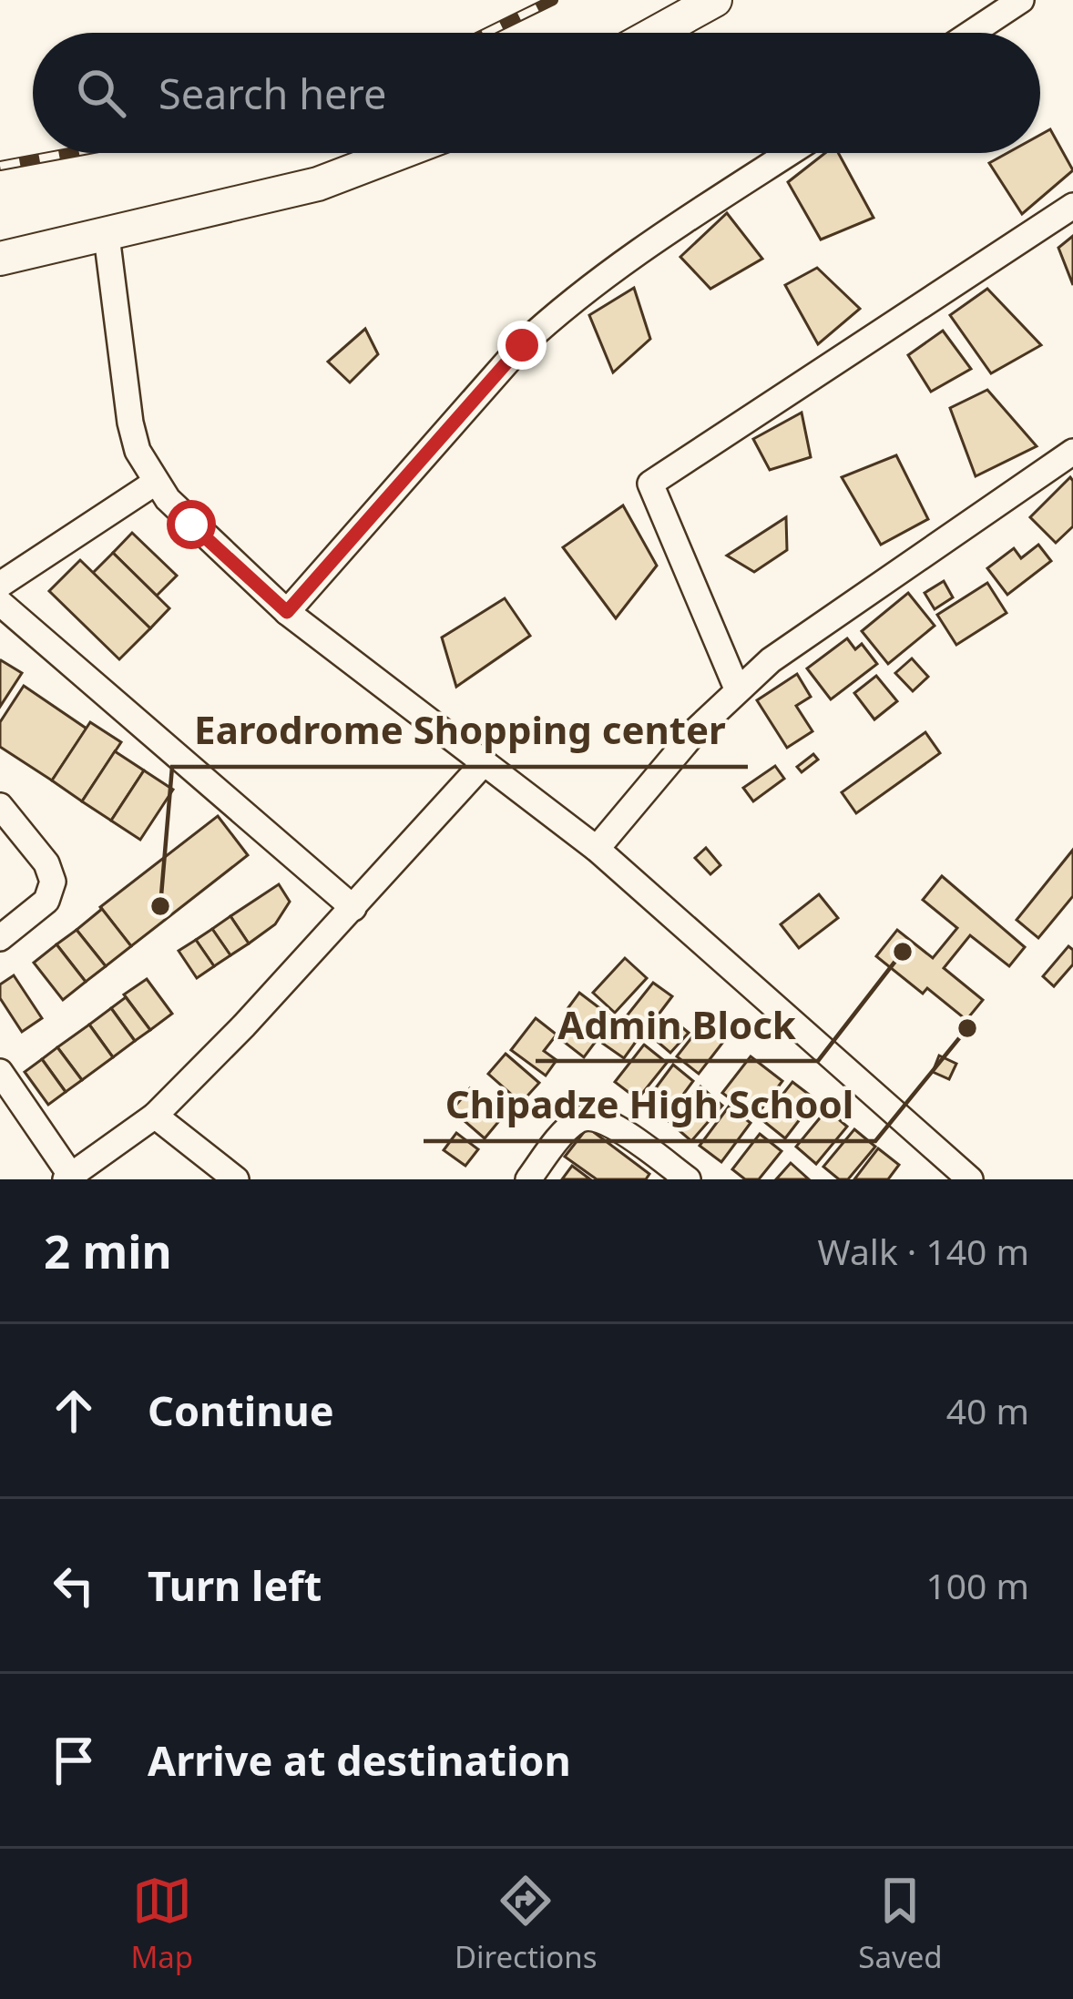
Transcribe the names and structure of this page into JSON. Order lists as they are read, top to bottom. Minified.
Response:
{"places":["Earodrome Shopping center","Admin Block","Chipadze High School"],"page":{"search":"Search here","heading":["2 min","Walk · 140 m"],"list":[["Continue","40 m"],["Turn left","100 m"],"Arrive at destination"],"nav":["Map","Directions","Saved"]}}
